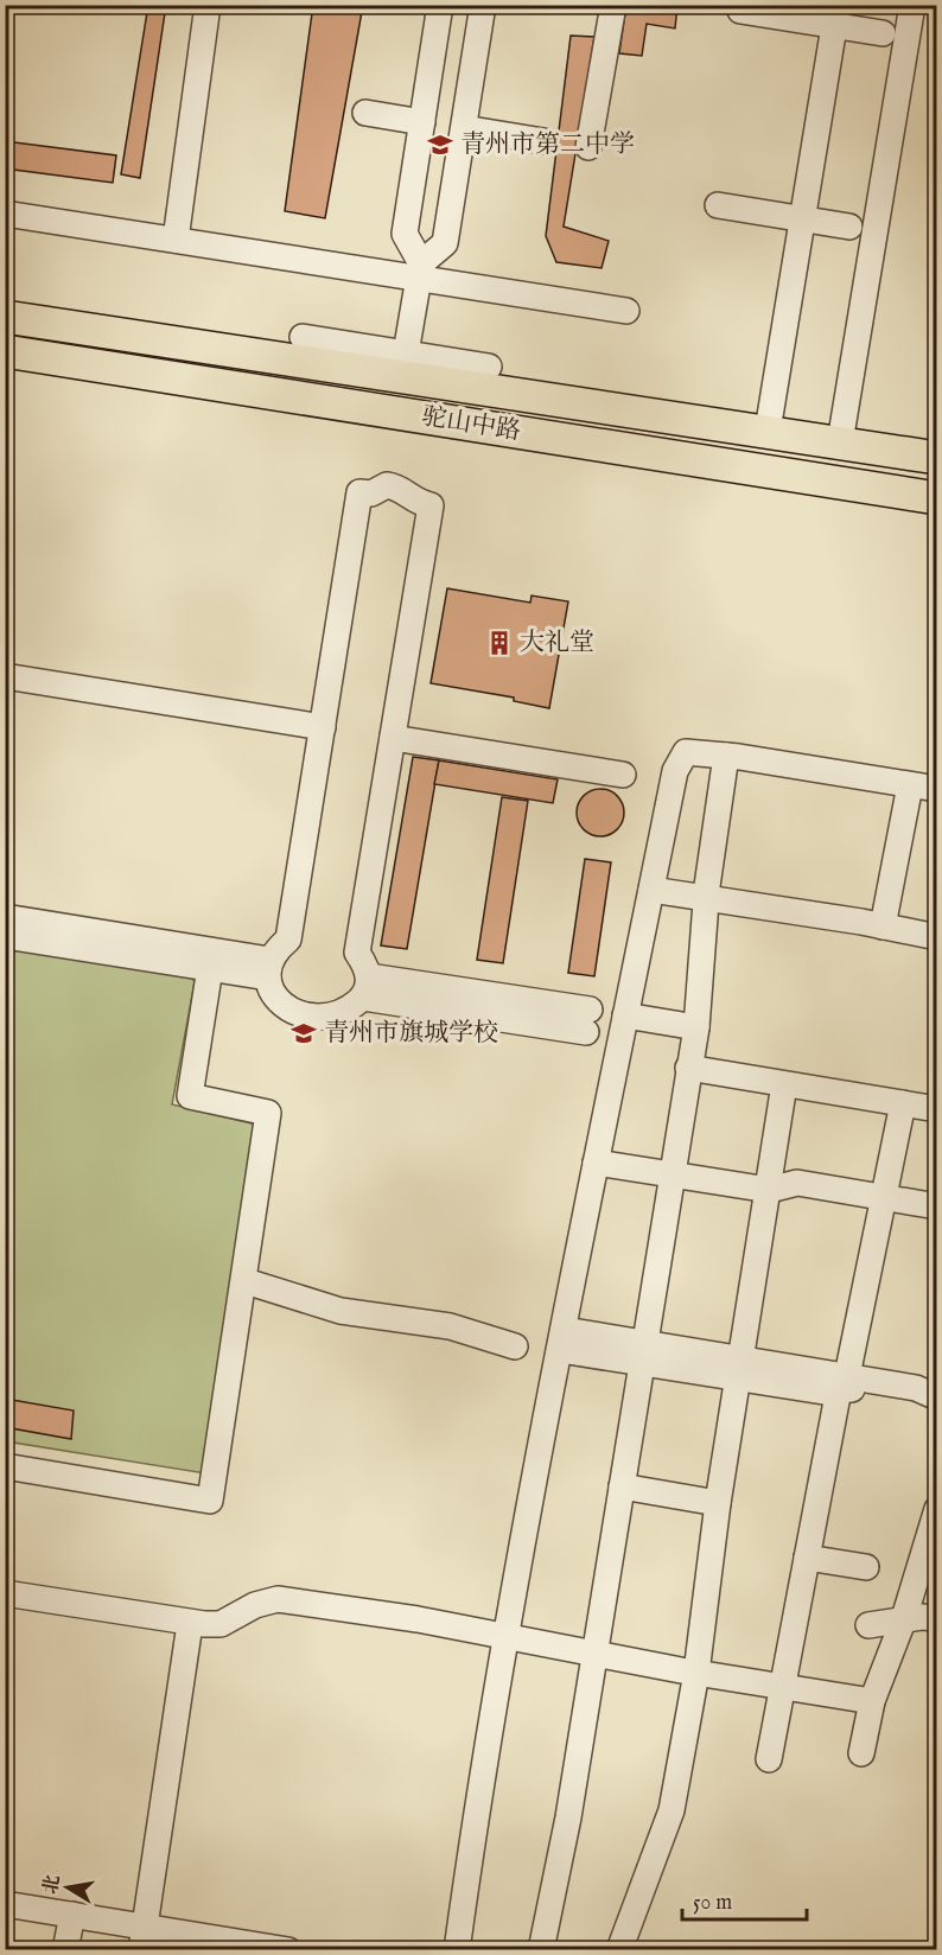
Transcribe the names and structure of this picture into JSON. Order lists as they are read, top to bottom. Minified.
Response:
{"streets":{"main road":["驼山中路"]},"places":{"school or university":["青州市第二中学","青州市旗城学校"],"building":["大礼堂"]},"scale_bar":"50 m","north":"left"}
